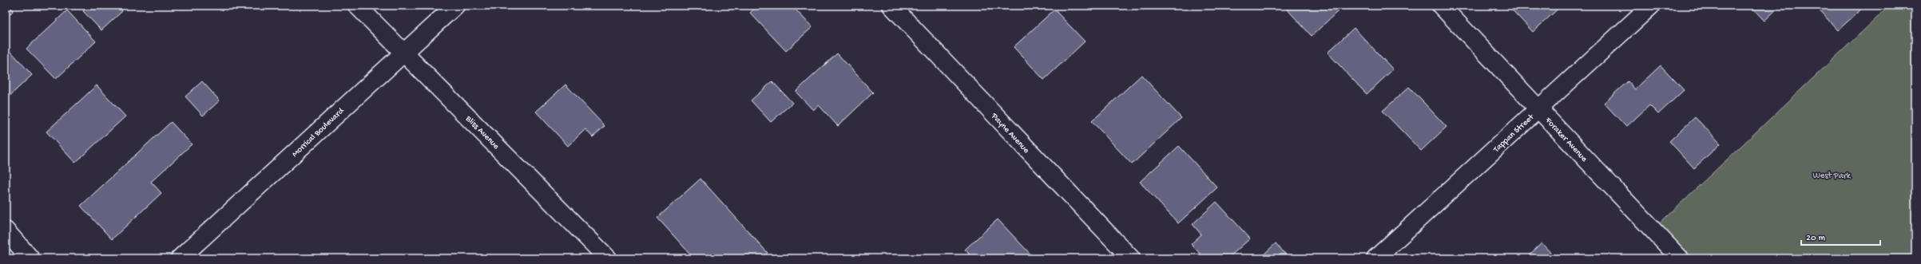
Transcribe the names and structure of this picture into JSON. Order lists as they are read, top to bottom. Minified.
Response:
{"streets":{"street":["Morrical Boulevard","Bliss Avenue","Payne Avenue","Tappan Street","Foraker Avenue"]},"crossings":[["Morrical Boulevard","Bliss Avenue"],["Tappan Street","Foraker Avenue"]],"parks":["West Park"],"scale_bar":"20 m"}
